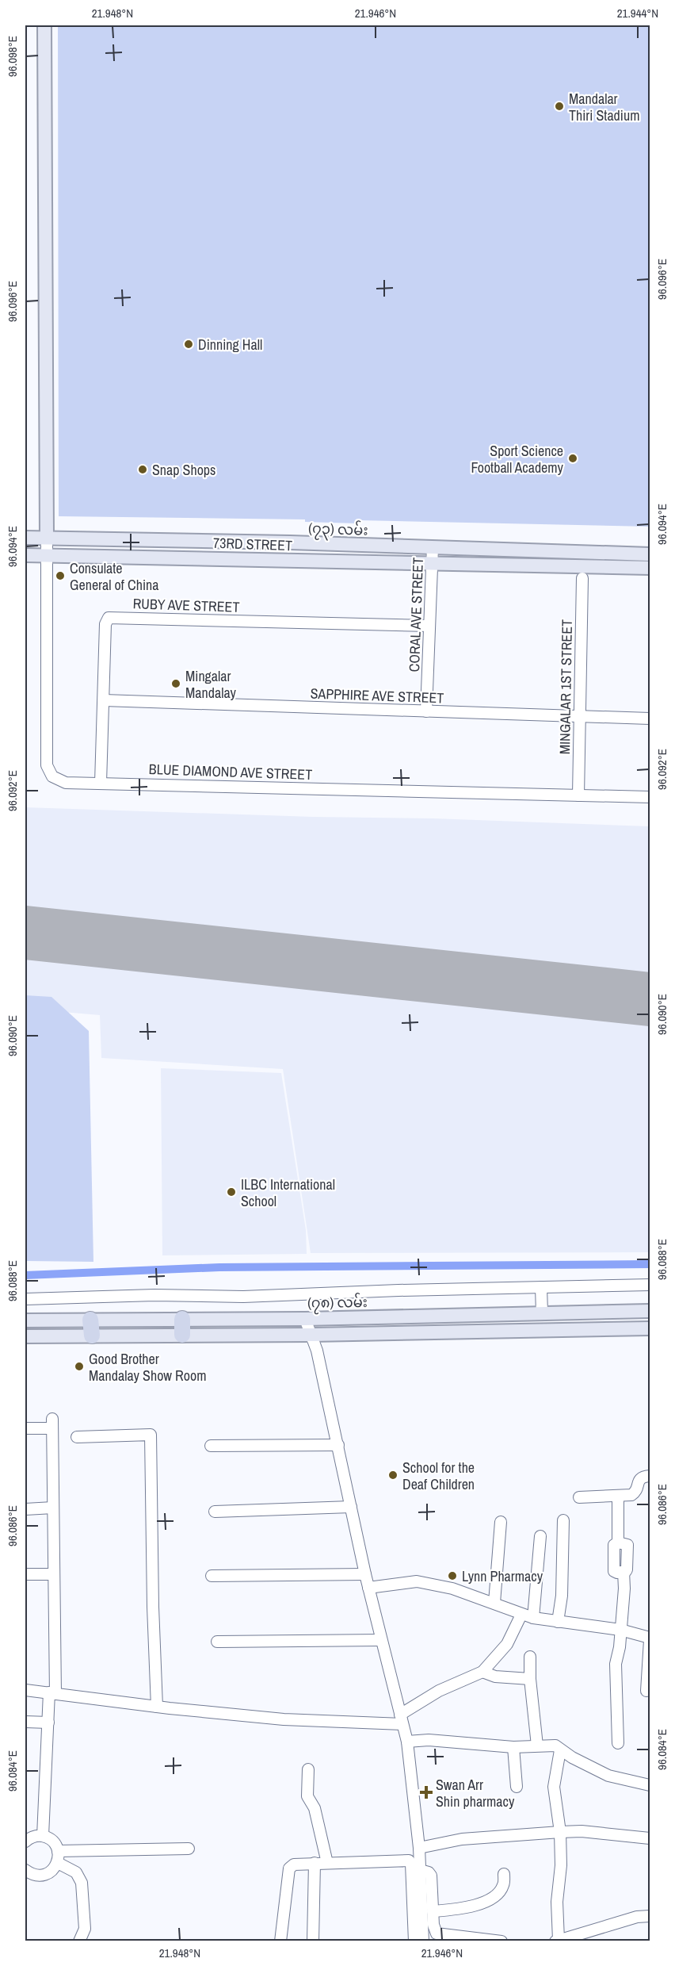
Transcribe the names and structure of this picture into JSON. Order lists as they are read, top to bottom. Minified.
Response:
{"streets":{"main road":["(၇၃) လမ်း","73RD STREET","(၇၈) လမ်း"],"street":["RUBY AVE STREET","CORAL AVE STREET","MINGALAR 1ST STREET","SAPPHIRE AVE STREET","BLUE DIAMOND AVE STREET"]},"crossings":[["(၇၃) လမ်း","CORAL AVE STREET"],["(၇၃) လမ်း","BLUE DIAMOND AVE STREET"],["73RD STREET","CORAL AVE STREET"],["73RD STREET","BLUE DIAMOND AVE STREET"],["RUBY AVE STREET","CORAL AVE STREET"],["RUBY AVE STREET","SAPPHIRE AVE STREET"],["RUBY AVE STREET","BLUE DIAMOND AVE STREET"],["CORAL AVE STREET","SAPPHIRE AVE STREET"],["MINGALAR 1ST STREET","SAPPHIRE AVE STREET"],["MINGALAR 1ST STREET","BLUE DIAMOND AVE STREET"]],"places":{"other":["Mandalar Thiri Stadium","Dinning Hall","Sport Science Football Academy","Snap Shops","Consulate General of China","Mingalar Mandalay","ILBC International School","Good Brother Mandalay Show Room","School for the Deaf Children","Lynn Pharmacy"],"health":["Swan Arr Shin pharmacy"]},"coordinates":["21.948°N","21.946°N","21.944°N","96.098°E","96.096°E","96.094°E","96.092°E","96.090°E","96.088°E","96.086°E","96.084°E"]}
